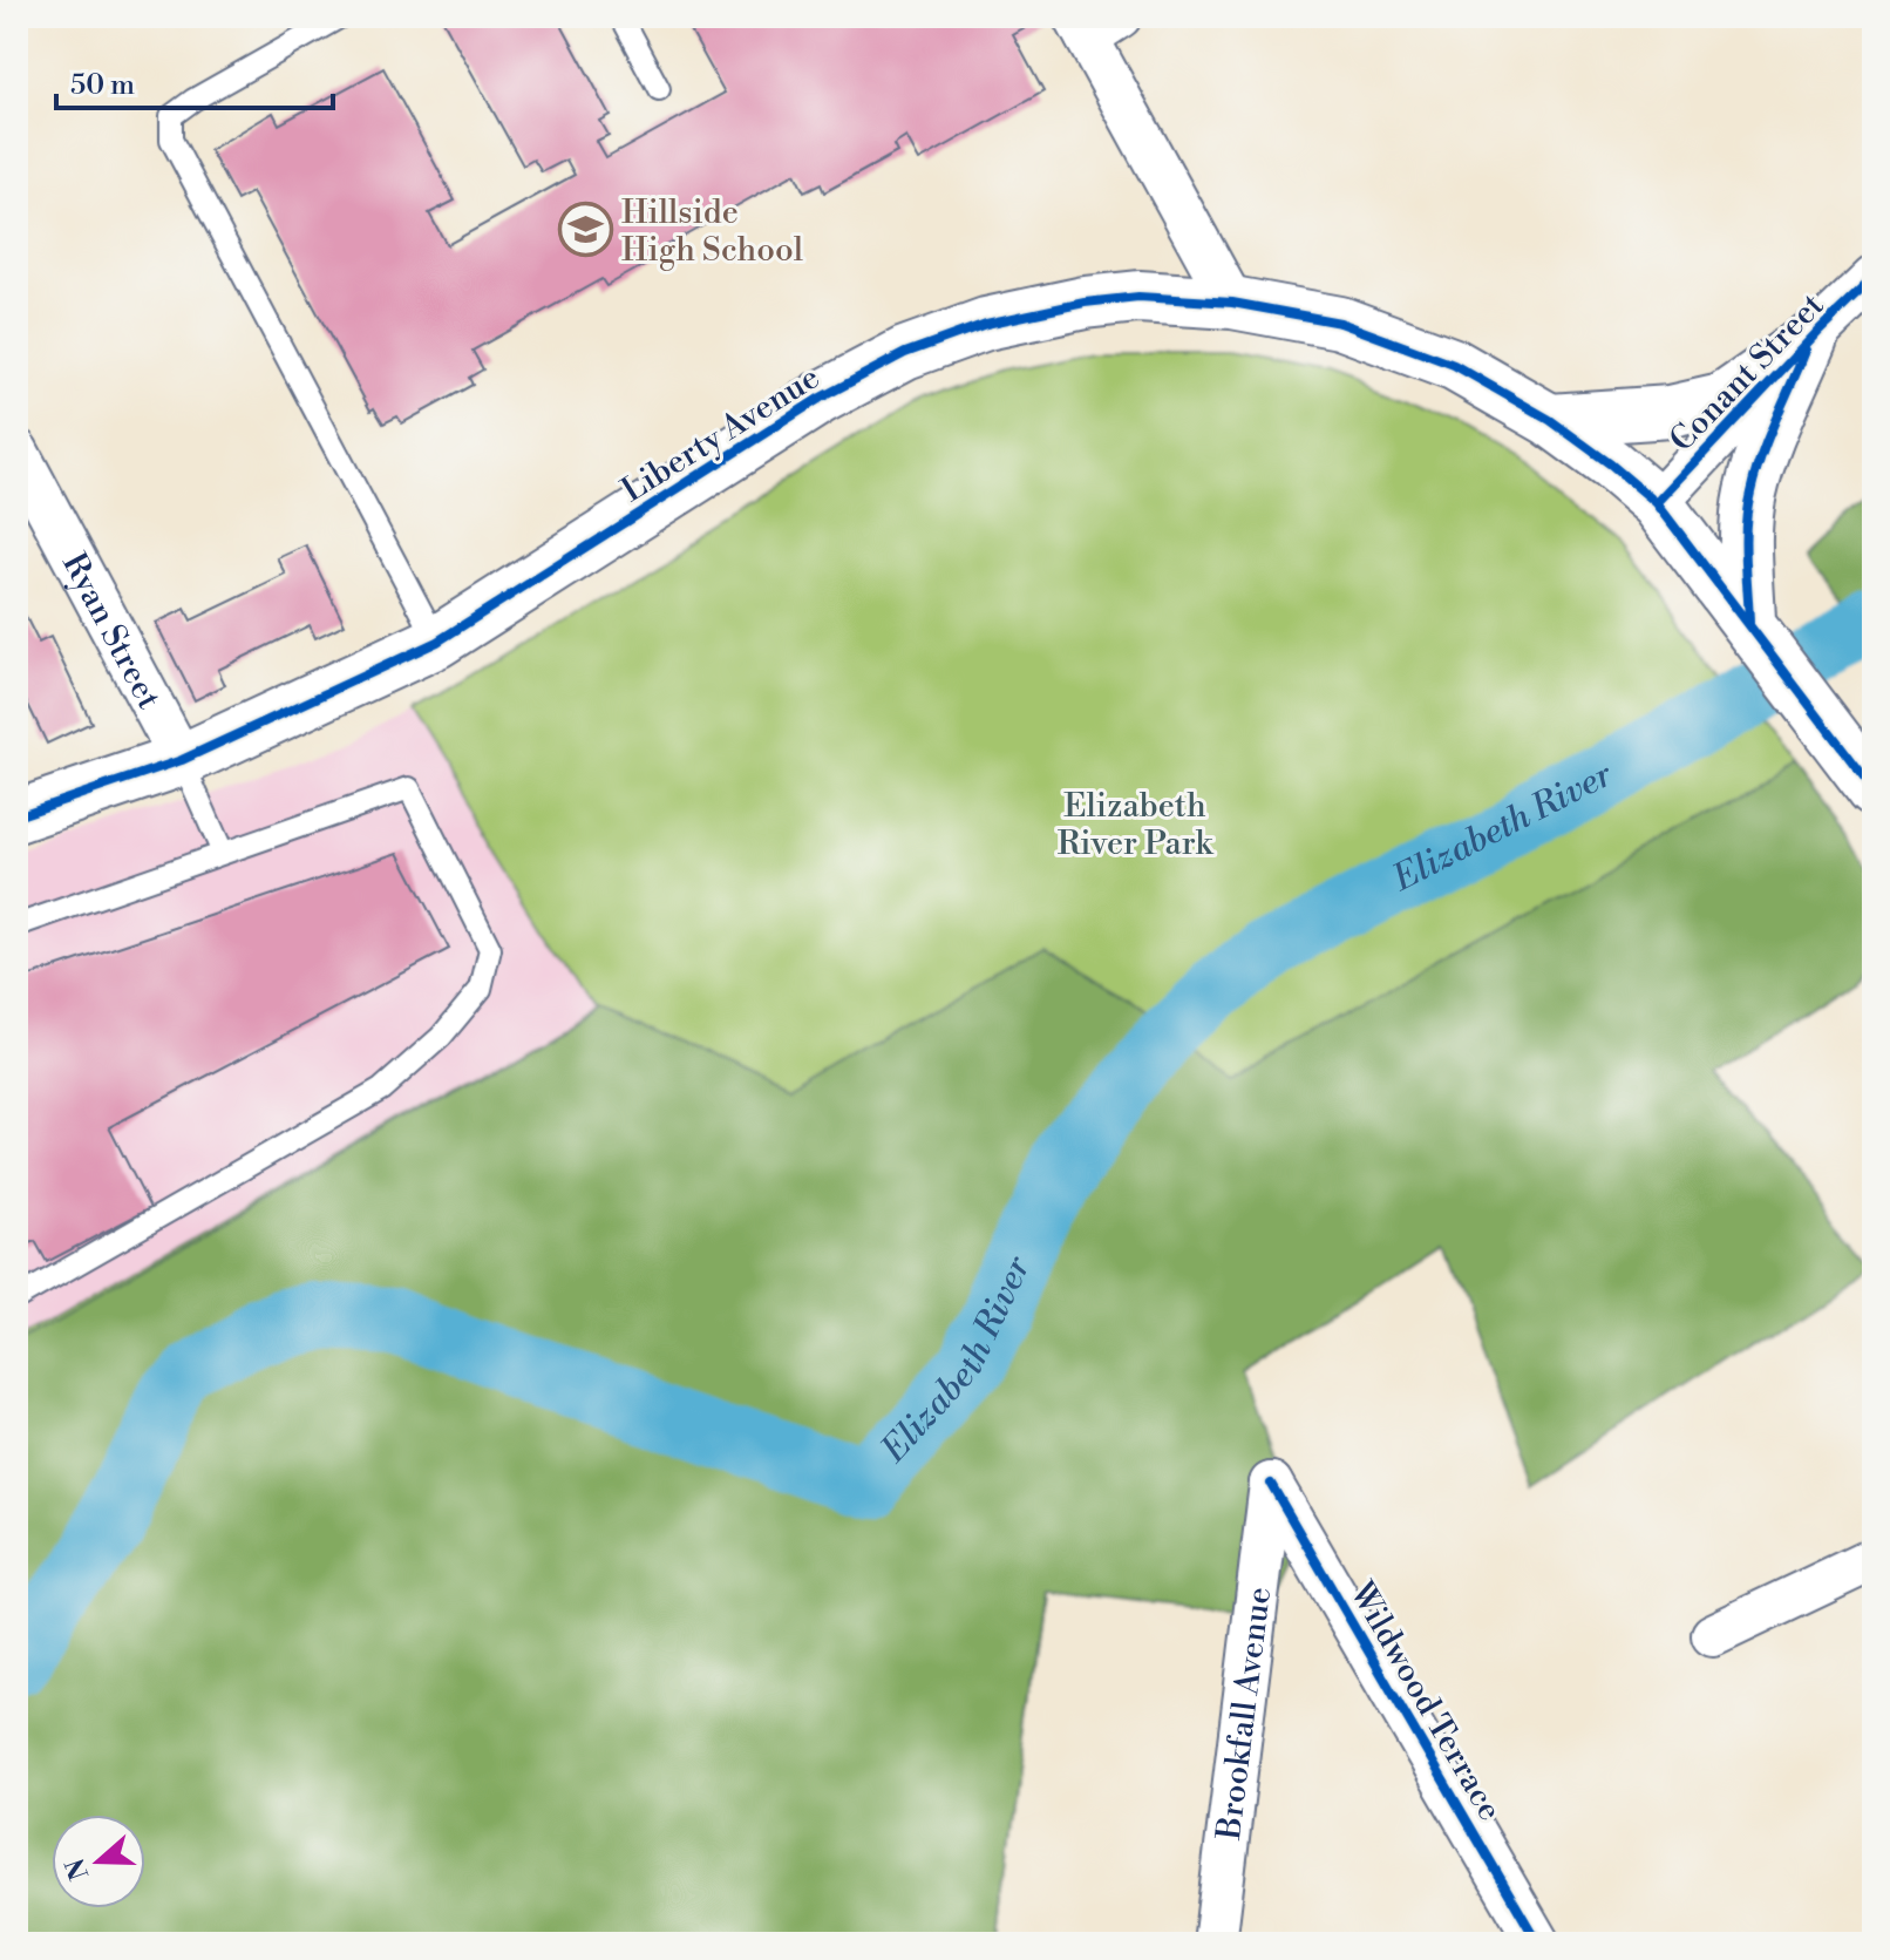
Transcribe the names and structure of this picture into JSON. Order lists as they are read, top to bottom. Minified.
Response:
{"streets":{"street":["Conant Street","Liberty Avenue","Ryan Street","Wildwood Terrace","Brookfall Avenue"]},"crossings":[["Conant Street","Liberty Avenue"],["Liberty Avenue","Ryan Street"],["Wildwood Terrace","Brookfall Avenue"]],"water":["Elizabeth River"],"parks":["Elizabeth River Park"],"places":{"school or university":["Hillside High School"]},"scale_bar":"50 m","north":"left"}
